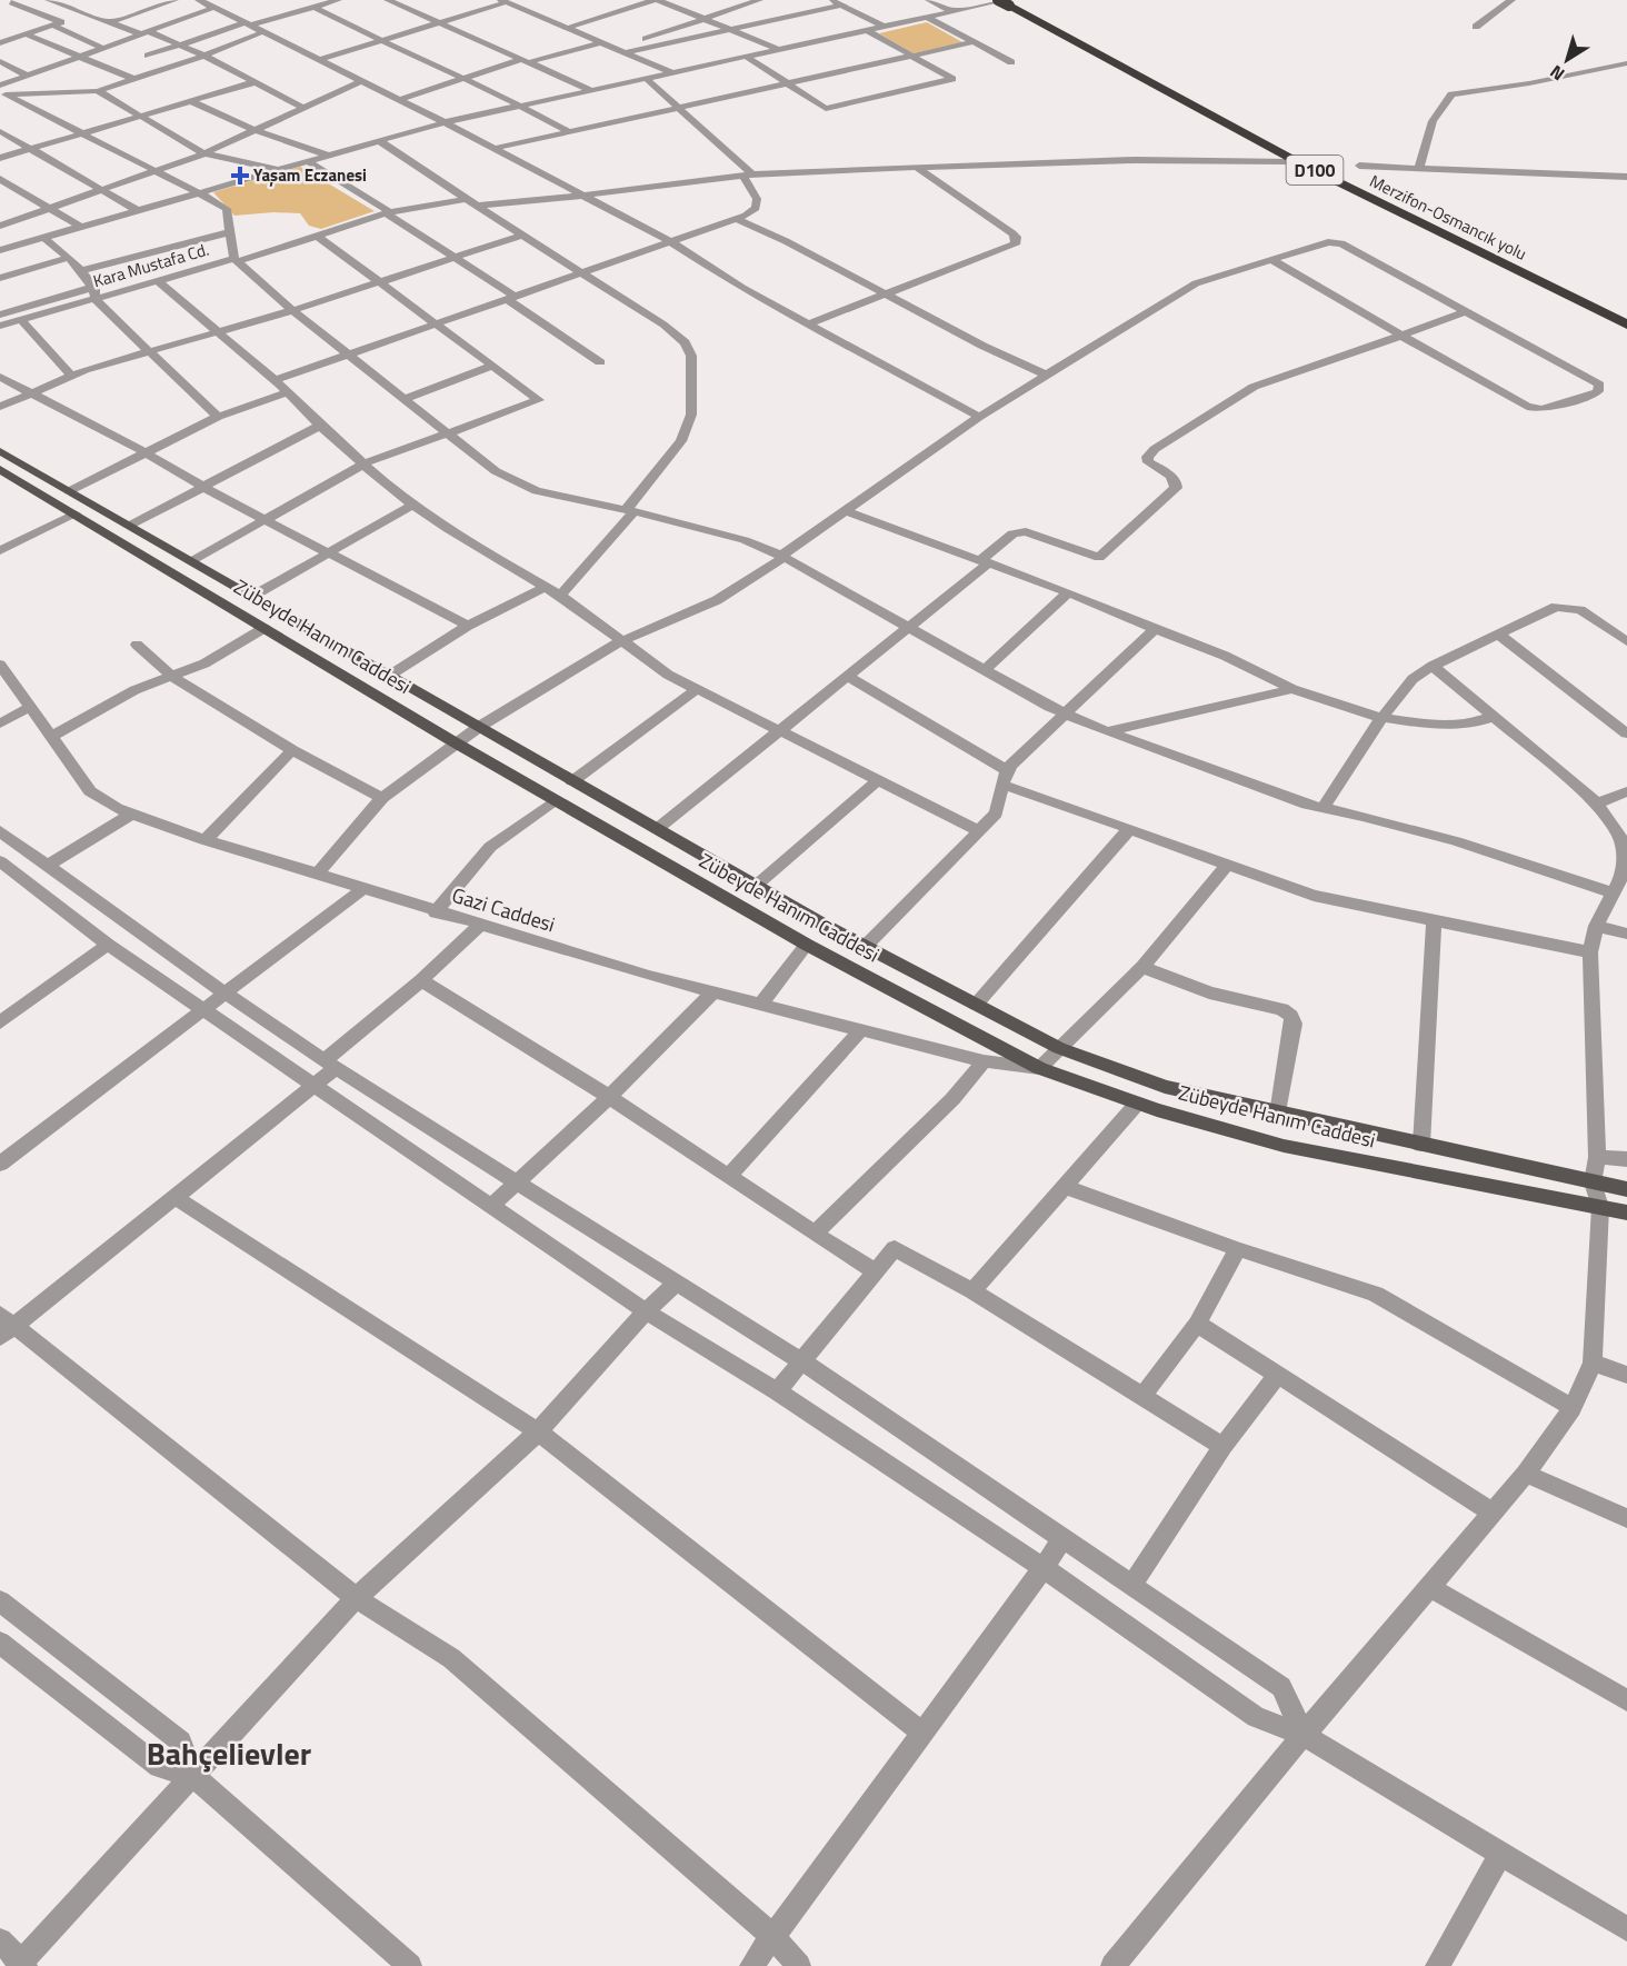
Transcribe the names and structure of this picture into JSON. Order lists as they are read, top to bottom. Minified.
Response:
{"streets":{"highway":["D100","Merzifon-Osmancık yolu"],"main road":["Zübeyde Hanım Caddesi"],"street":["Kara Mustafa Cd.","Gazi Caddesi"]},"crossings":[["D100","Merzifon-Osmancık yolu"],["Zübeyde Hanım Caddesi","Gazi Caddesi"]],"districts":["Bahçelievler"],"places":{"health":["Yaşam Eczanesi"]},"north":"bottom left"}
